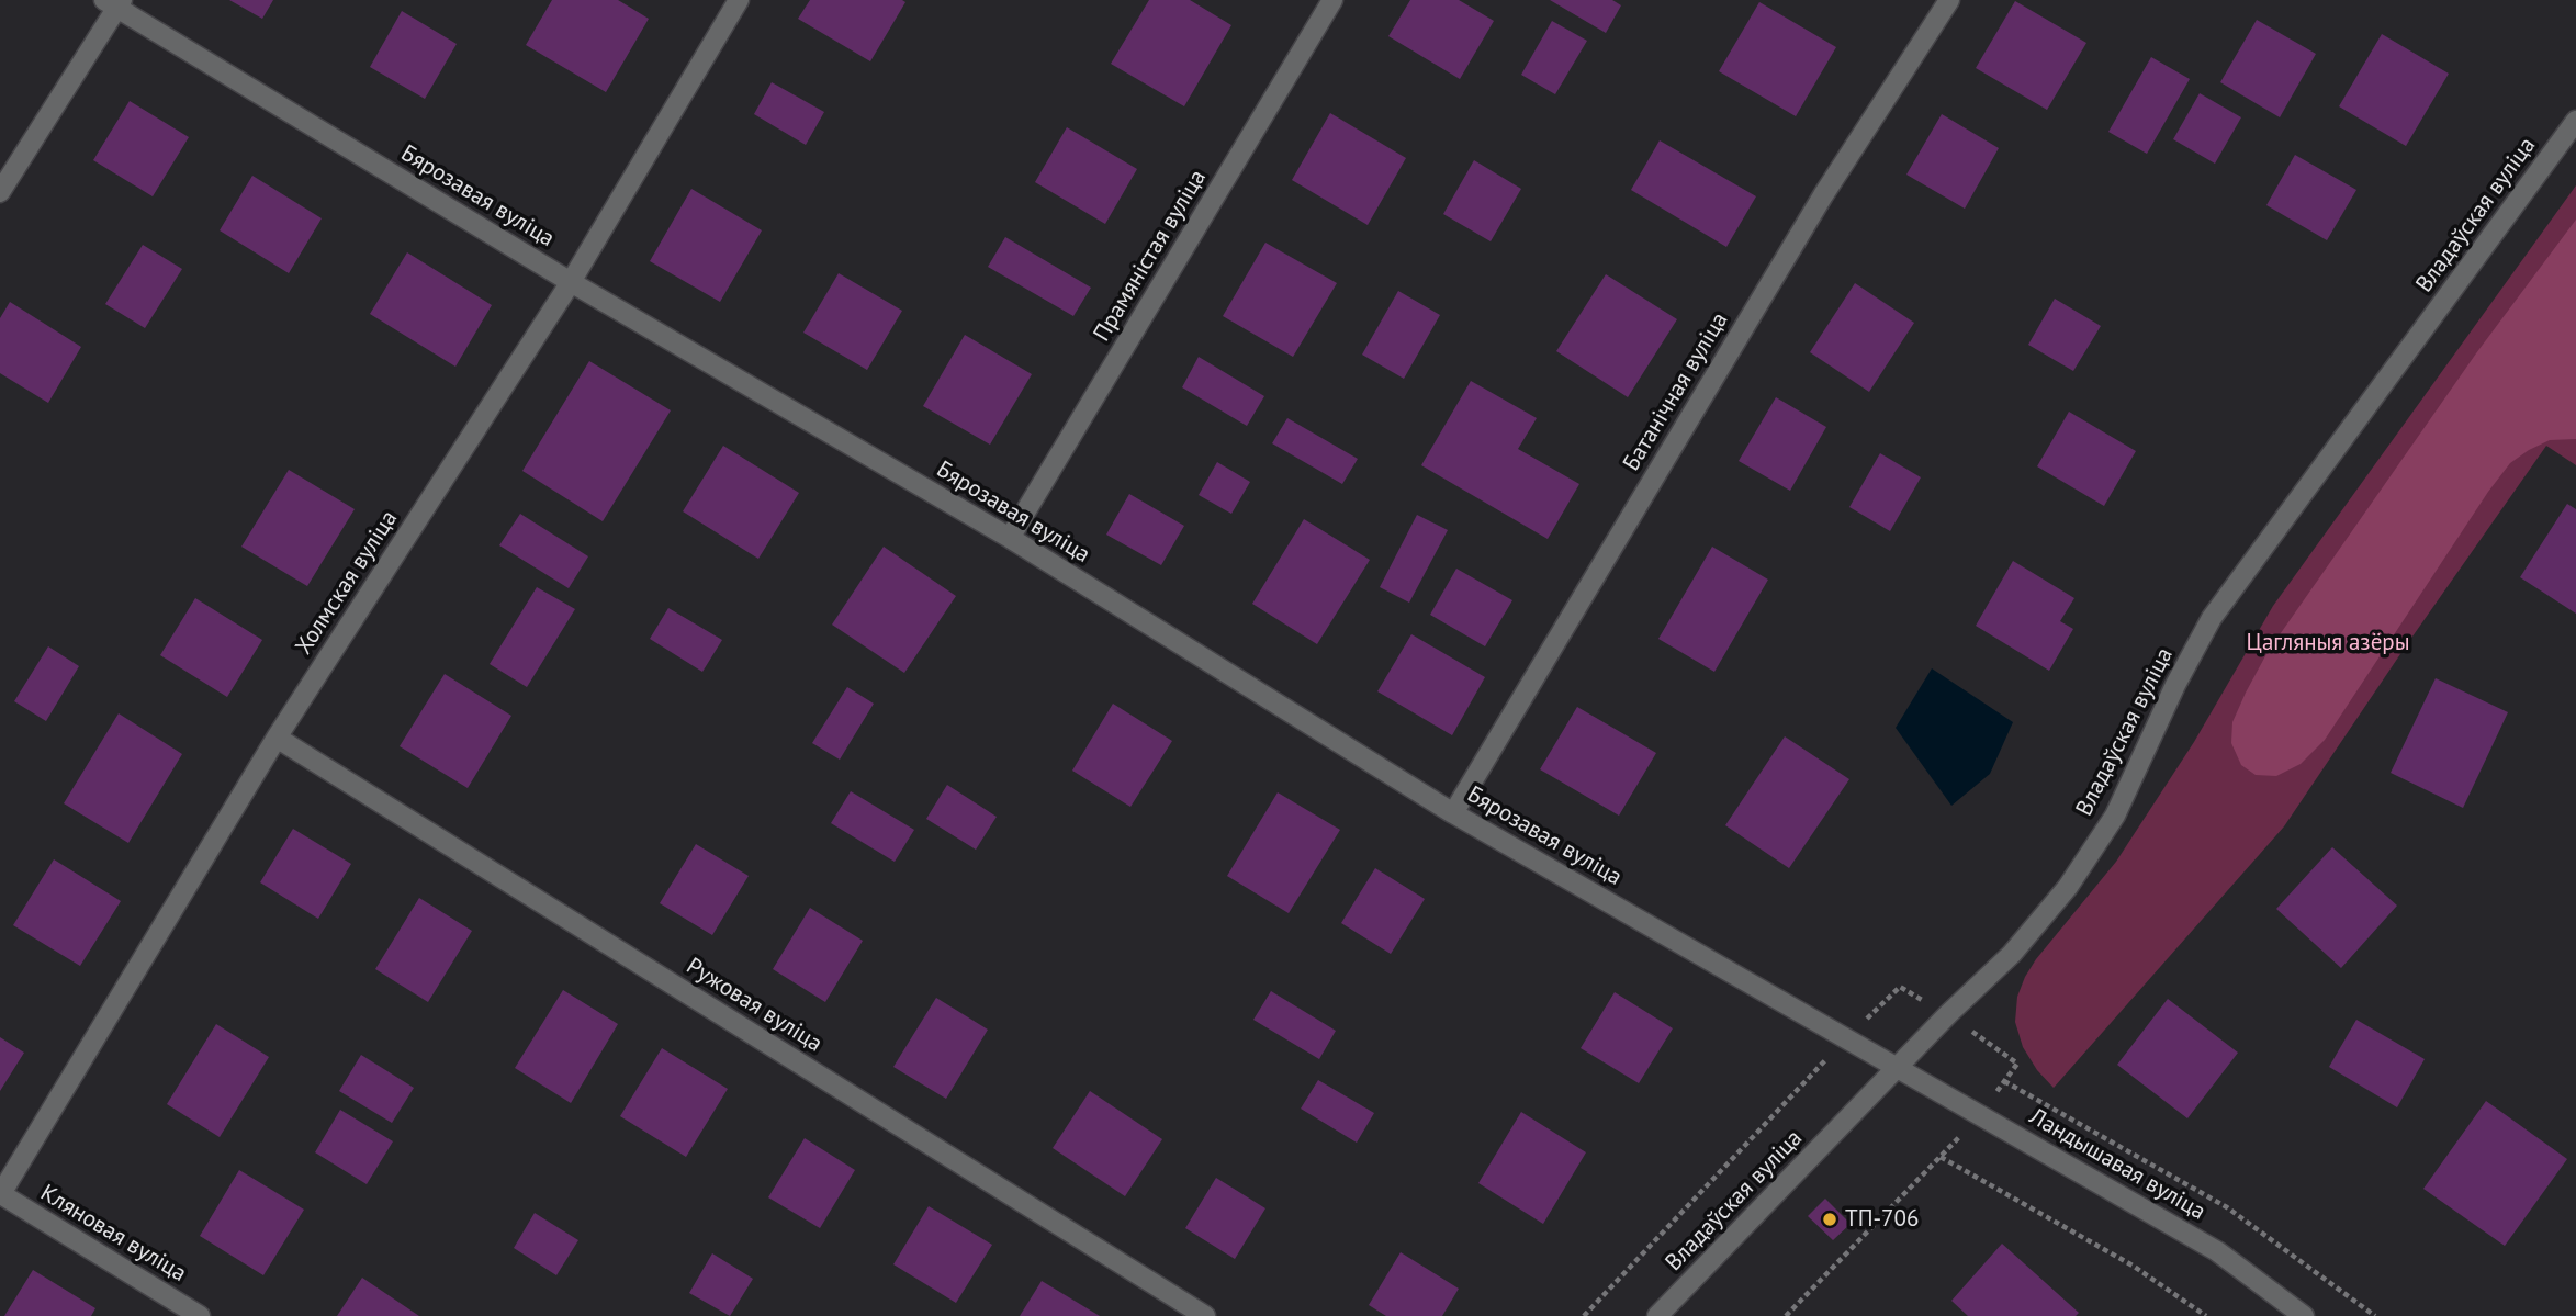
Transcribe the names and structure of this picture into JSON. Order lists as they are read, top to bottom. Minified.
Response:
{"streets":{"street":["Бярозавая вуліца","Владаўская вуліца","Прамяністая вуліца","Батанічная вуліца","Холмская вуліца","Ружовая вуліца","Ландышавая вуліца","Кляновая вуліца"]},"crossings":[["Бярозавая вуліца","Владаўская вуліца"],["Бярозавая вуліца","Прамяністая вуліца"],["Бярозавая вуліца","Батанічная вуліца"],["Бярозавая вуліца","Холмская вуліца"],["Бярозавая вуліца","Ландышавая вуліца"],["Владаўская вуліца","Ландышавая вуліца"],["Холмская вуліца","Ружовая вуліца"],["Холмская вуліца","Кляновая вуліца"]],"parks":["Цагляныя азёры"],"places":["ТП-706"]}
